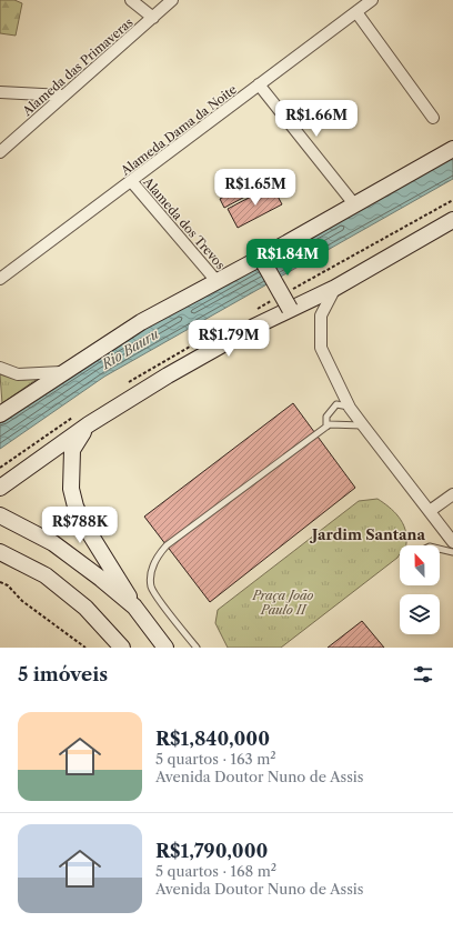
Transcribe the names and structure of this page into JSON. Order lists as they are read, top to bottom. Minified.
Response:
{"streets":{"street":["Alameda das Primaveras","Alameda Dama da Noite","Alameda dos Trevos"]},"crossings":[["Alameda Dama da Noite","Alameda dos Trevos"]],"districts":["Jardim Santana"],"water":["Rio Bauru"],"parks":["Praça João Paulo II"],"north":"top","page":{"price":["R$1.66M","R$1.65M","R$1.84M","R$1.79M","R$788K"],"heading":"5 imóveis","list":[{"name":"R$1,840,000","note":"5 quartos · 163 m² · Avenida Doutor Nuno de Assis"},{"name":"R$1,790,000","note":"5 quartos · 168 m² · Avenida Doutor Nuno de Assis"}]}}
